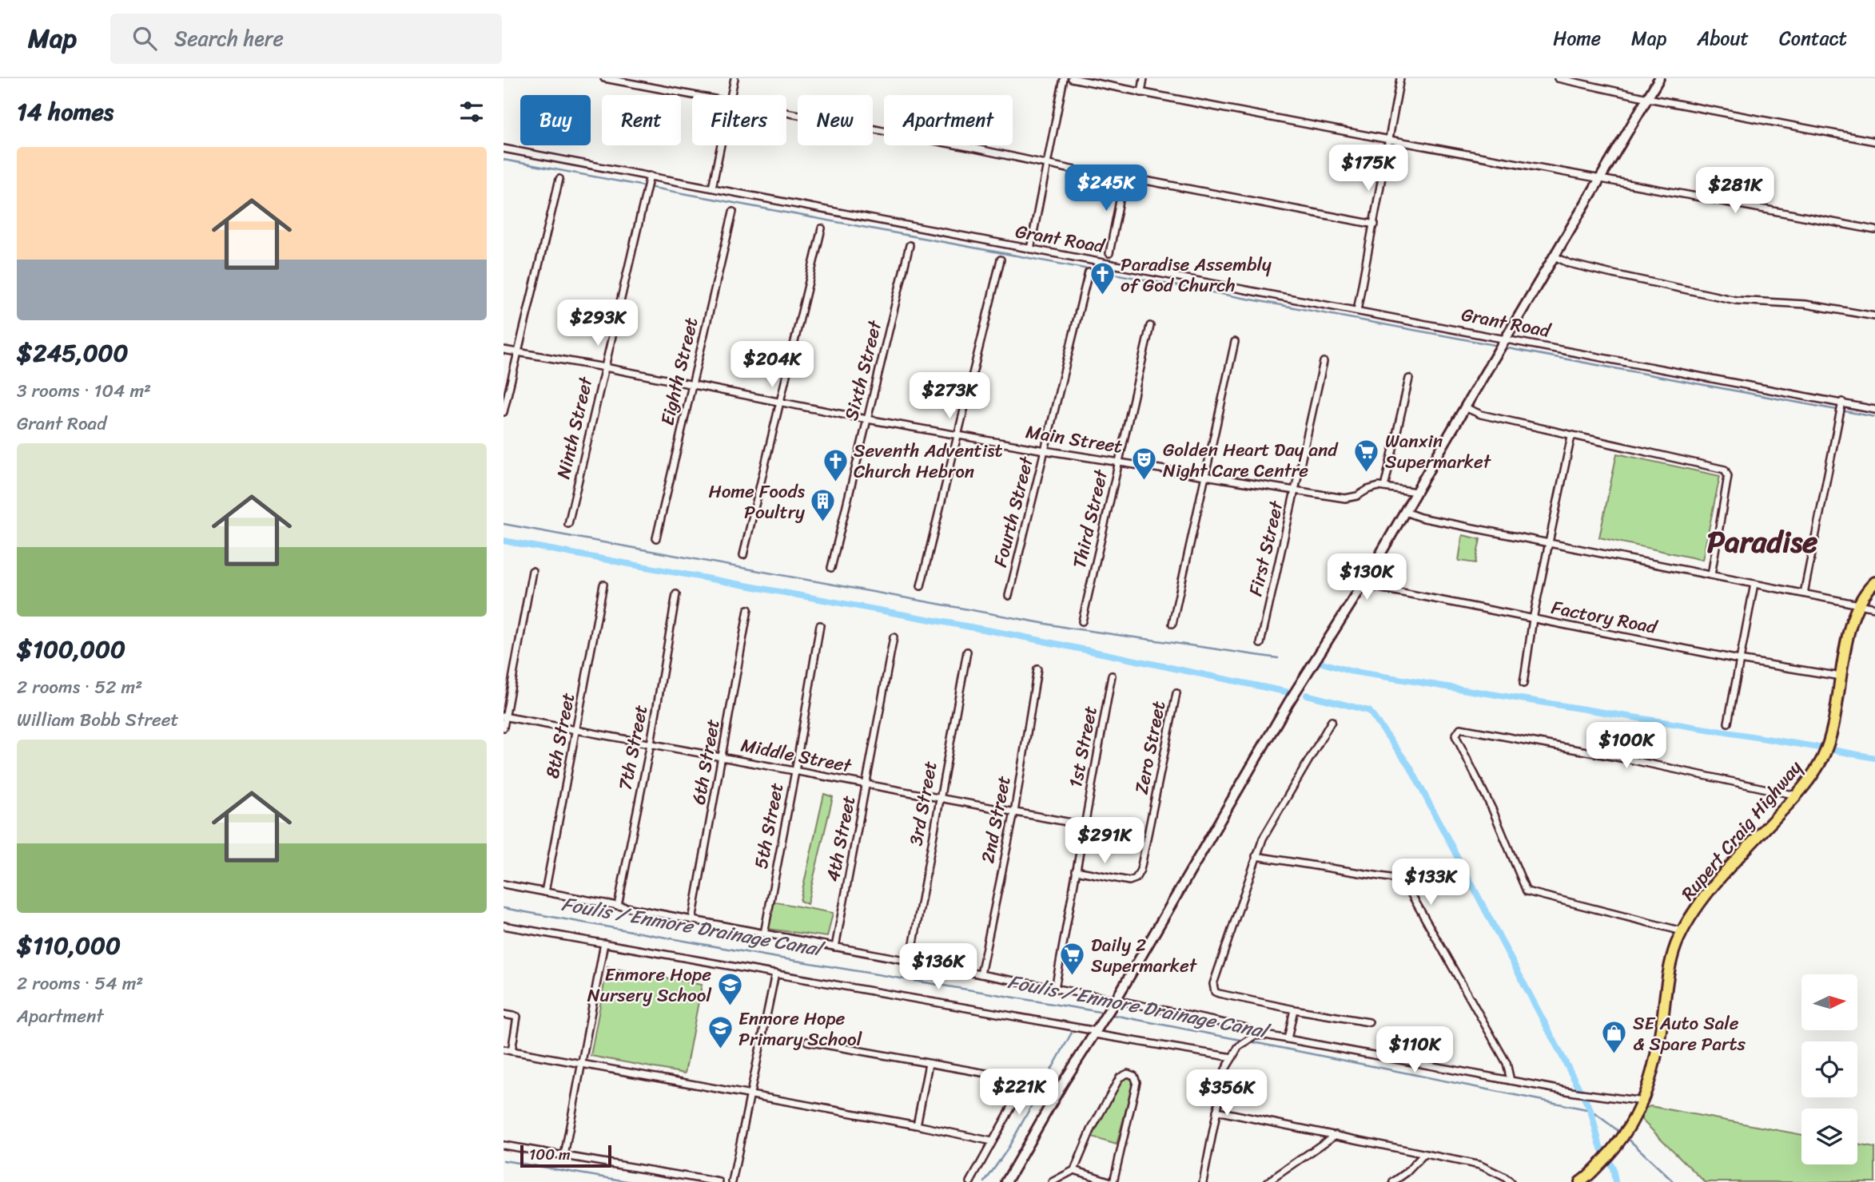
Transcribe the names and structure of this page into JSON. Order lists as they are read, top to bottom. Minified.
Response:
{"streets":{"main road":["Rupert Craig Highway"],"street":["Grant Road","Sixth Street","Eighth Street","Ninth Street","Main Street","Fourth Street","Third Street","First Street","Factory Road","8th Street","1st Street","7th Street","Zero Street","Middle Street","6th Street","3rd Street","2nd Street","5th Street","4th Street"]},"crossings":[["Grant Road","Ninth Street"],["Sixth Street","Main Street"],["Eighth Street","Main Street"],["Ninth Street","Main Street"],["Main Street","Fourth Street"],["Main Street","Third Street"],["Main Street","First Street"],["Factory Road","Rupert Craig Highway"],["8th Street","Middle Street"],["1st Street","Zero Street"],["1st Street","Middle Street"],["7th Street","Middle Street"],["Middle Street","6th Street"],["Middle Street","3rd Street"],["Middle Street","2nd Street"],["Middle Street","5th Street"],["Middle Street","4th Street"]],"districts":["Paradise"],"water":["Foulis / Enmore Drainage Canal"],"places":{"church":["Paradise Assembly of God Church","Seventh Adventist Church Hebron"],"supermarket":["Wanxin Supermarket","Daily 2 Supermarket"],"theatre":["Golden Heart Day and Night Care Centre"],"building":["Home Foods Poultry"],"school or university":["Enmore Hope Nursery School","Enmore Hope Primary School"],"shop":["SE Auto Sale & Spare Parts"]},"scale_bar":"100 m","north":"right","page":{"header":"Map","search":"Search here","nav":["Home","Map","About","Contact"],"heading":"14 homes","chip":["Buy","Rent","Filters","New","Apartment"],"price":["$175K","$245K","$281K","$293K","$204K","$273K","$130K","$100K","$291K","$133K","$136K","$110K","$221K","$356K"],"list":[{"name":"$245,000","note":"3 rooms · 104 m² · Grant Road"},{"name":"$100,000","note":"2 rooms · 52 m² · William Bobb Street"},{"name":"$110,000","note":"2 rooms · 54 m² · Apartment"}],"scale":"100 m"}}
